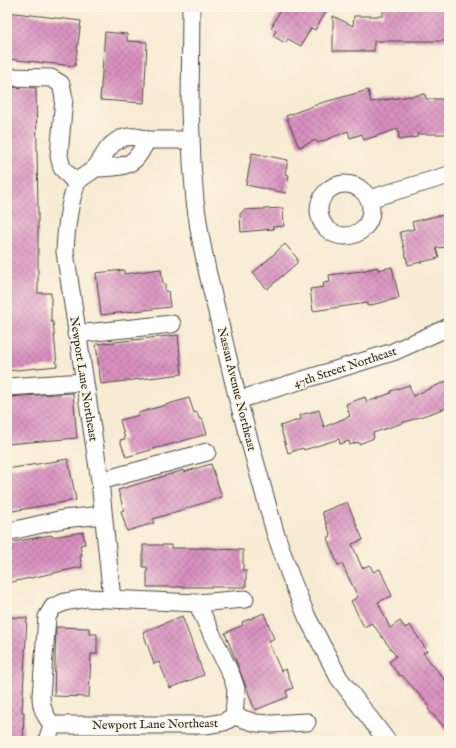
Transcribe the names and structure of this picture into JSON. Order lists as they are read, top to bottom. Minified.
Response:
{"streets":{"street":["47th Street Northeast","Newport Lane Northeast","Nassau Avenue Northeast"]},"crossings":[["47th Street Northeast","Nassau Avenue Northeast"]]}
